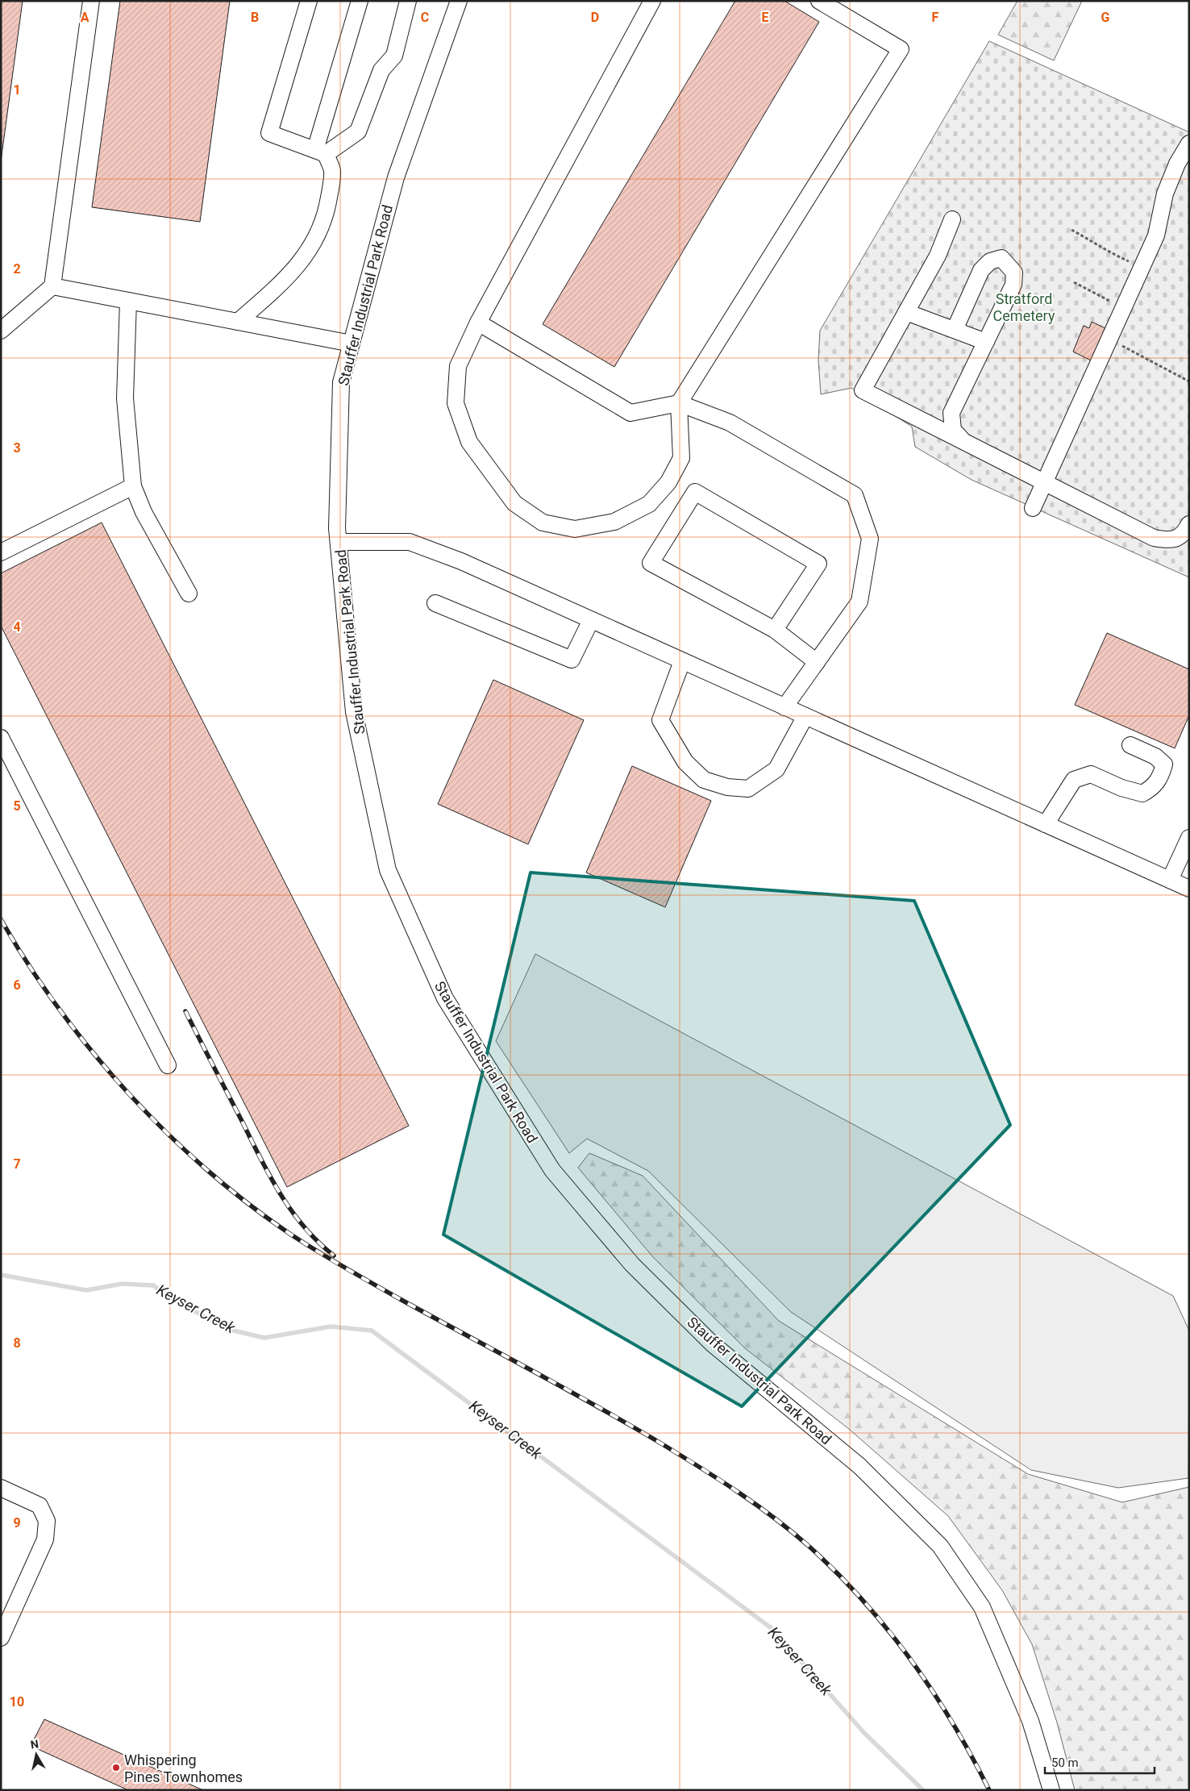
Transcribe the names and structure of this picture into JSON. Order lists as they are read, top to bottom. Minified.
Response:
{"streets":{"street":["Stauffer Industrial Park Road"]},"water":["Keyser Creek"],"parks":["Stratford Cemetery"],"places":["Whispering Pines Townhomes"],"scale_bar":"50 m","north":"top","grid":{"columns":["A","B","C","D","E","F","G"],"rows":["1","2","3","4","5","6","7","8","9","10"]}}
